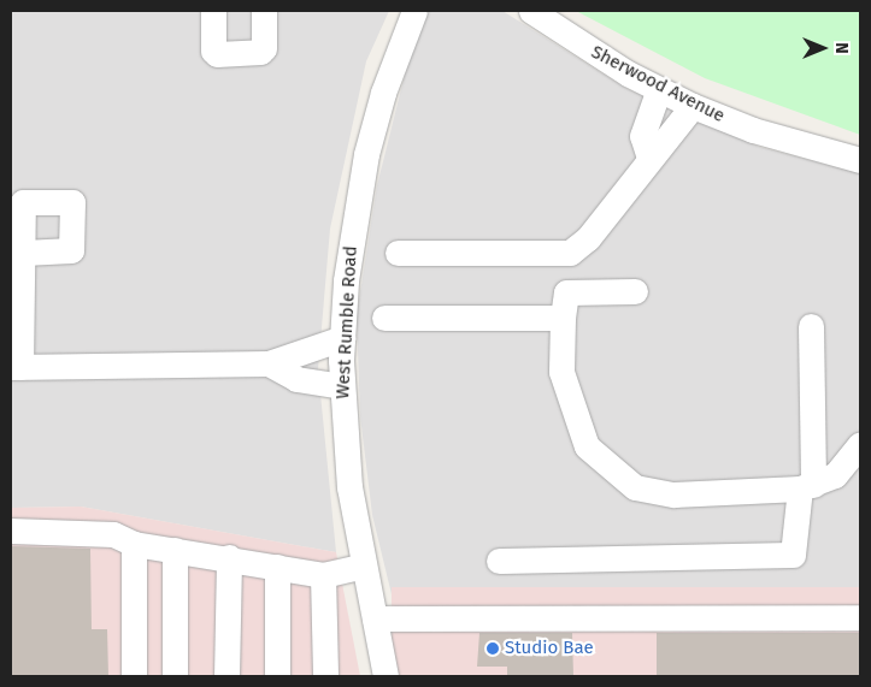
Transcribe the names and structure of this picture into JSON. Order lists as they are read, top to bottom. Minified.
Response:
{"streets":{"street":["Sherwood Avenue","West Rumble Road"]},"places":["Studio Bae"],"north":"right"}
